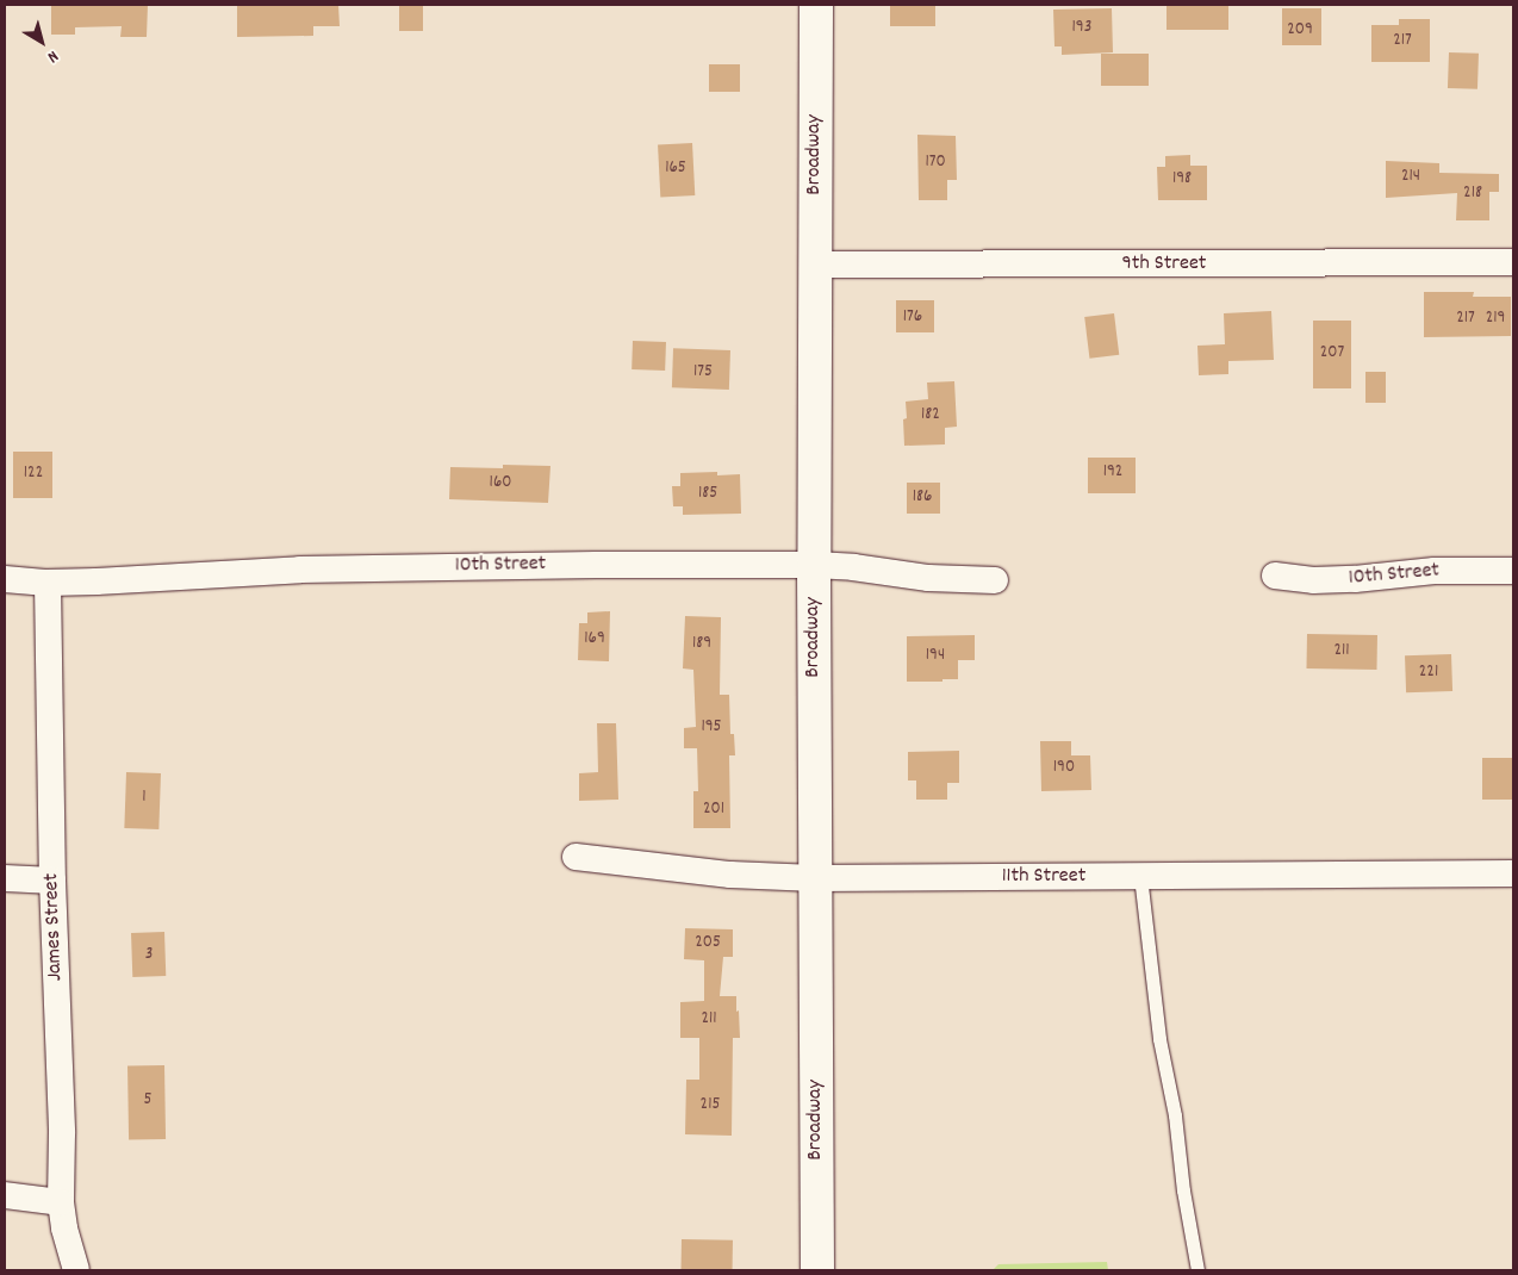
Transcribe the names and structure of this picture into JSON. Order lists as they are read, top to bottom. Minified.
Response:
{"streets":{"street":["Broadway","9th Street","10th Street","11th Street","James Street"]},"crossings":[["Broadway","9th Street"],["Broadway","10th Street"],["Broadway","11th Street"],["10th Street","James Street"]],"house_numbers":["193","209","217","170","165","214","198","218","176","217","219","207","175","182","192","122","160","185","186","169","189","211","194","221","195","190","1","201","205","3","211","5","215"],"north":"bottom right"}
